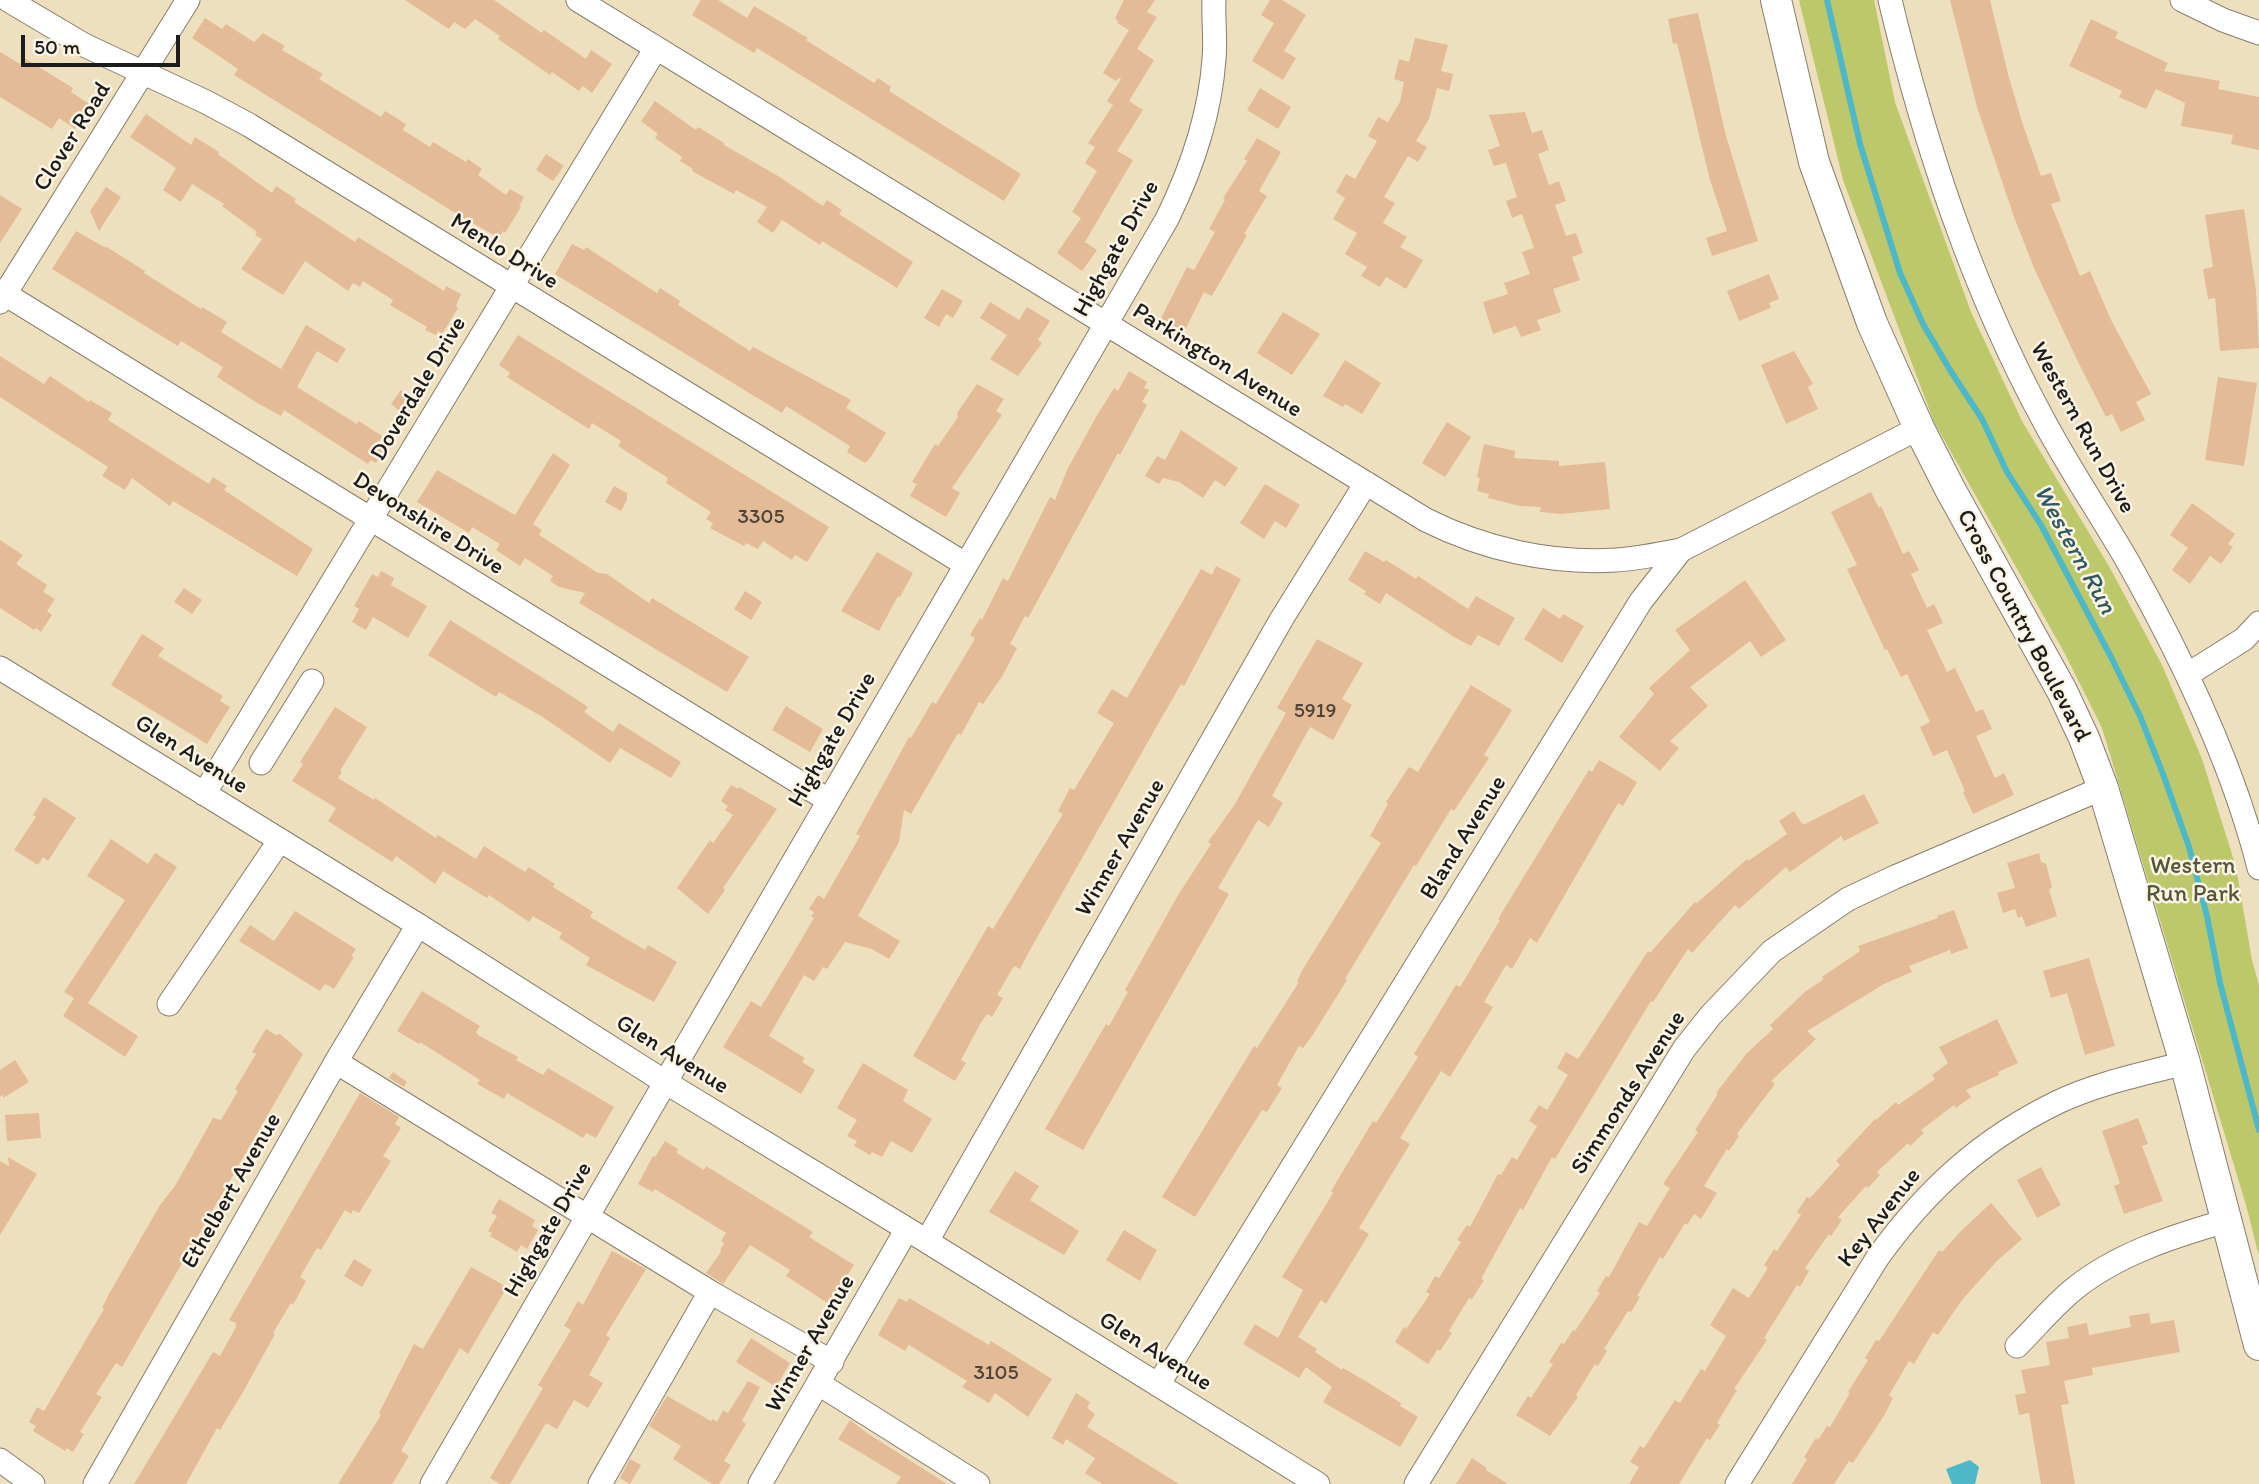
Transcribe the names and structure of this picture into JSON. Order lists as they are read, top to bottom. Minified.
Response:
{"streets":{"main road":["Cross Country Boulevard"],"street":["Clover Road","Highgate Drive","Menlo Drive","Parkington Avenue","Doverdale Drive","Western Run Drive","Devonshire Drive","Glen Avenue","Bland Avenue","Winner Avenue","Simmonds Avenue","Ethelbert Avenue","Key Avenue"]},"crossings":[["Clover Road","Menlo Drive"],["Clover Road","Devonshire Drive"],["Highgate Drive","Menlo Drive"],["Highgate Drive","Parkington Avenue"],["Highgate Drive","Devonshire Drive"],["Highgate Drive","Glen Avenue"],["Menlo Drive","Doverdale Drive"],["Parkington Avenue","Doverdale Drive"],["Parkington Avenue","Bland Avenue"],["Parkington Avenue","Winner Avenue"],["Doverdale Drive","Devonshire Drive"],["Doverdale Drive","Glen Avenue"],["Cross Country Boulevard","Bland Avenue"],["Cross Country Boulevard","Simmonds Avenue"],["Cross Country Boulevard","Key Avenue"],["Glen Avenue","Bland Avenue"],["Glen Avenue","Winner Avenue"],["Glen Avenue","Ethelbert Avenue"]],"water":["Western Run"],"parks":["Western Run Park"],"house_numbers":["3305","5919","3105"],"scale_bar":"50 m"}
